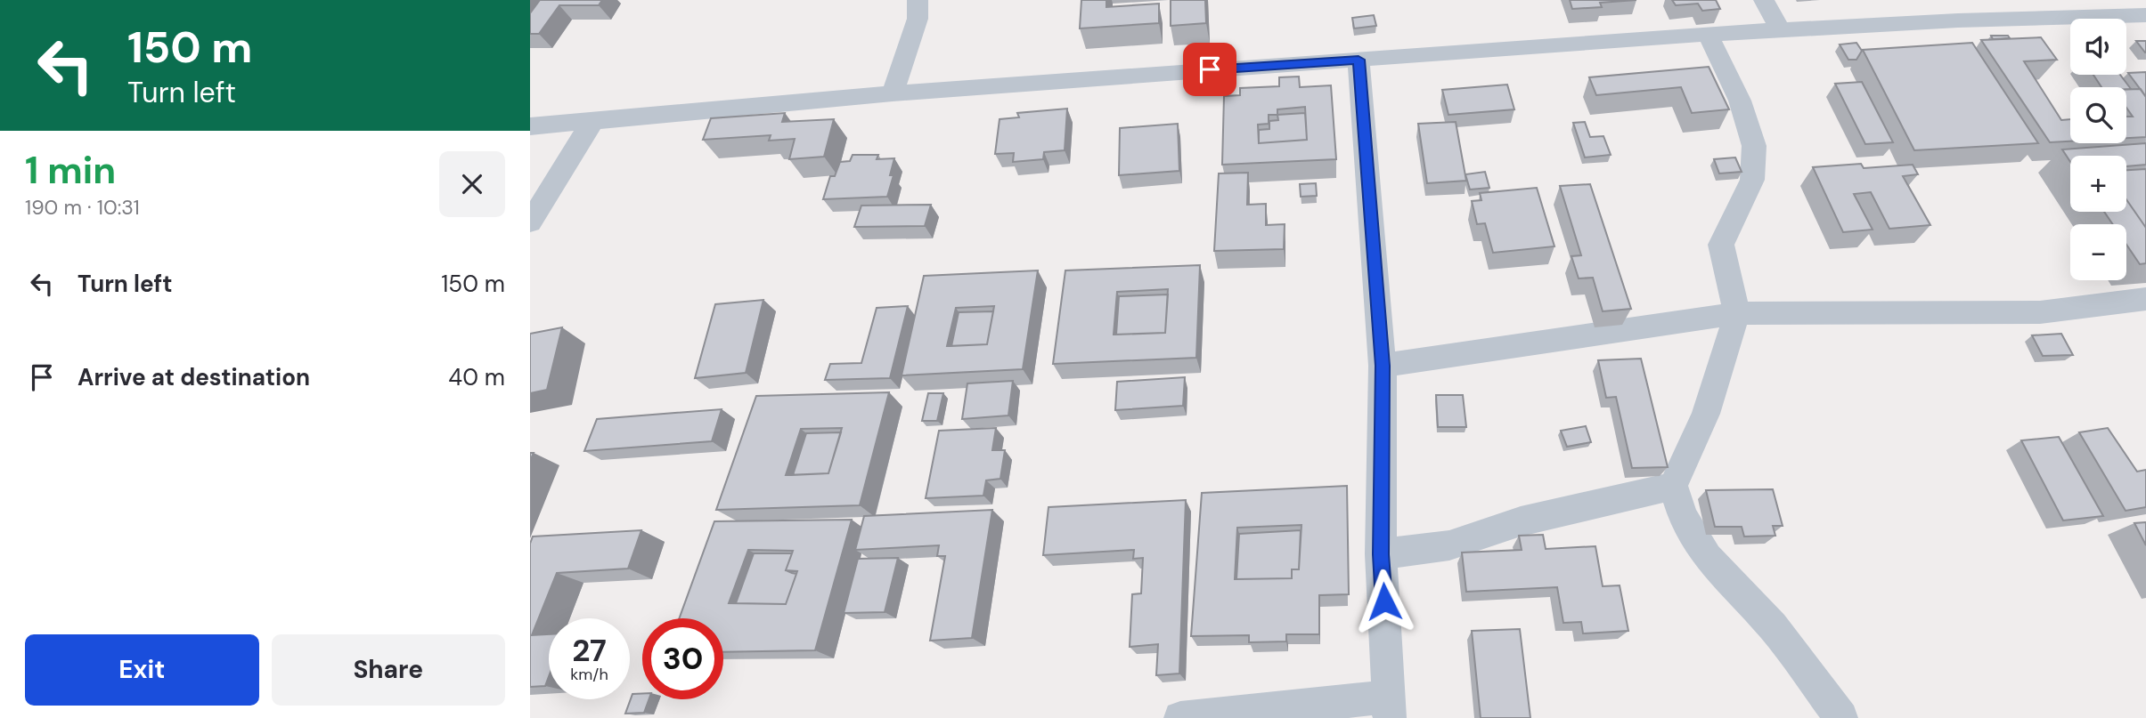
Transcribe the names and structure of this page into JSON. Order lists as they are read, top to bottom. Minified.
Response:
{"page":{"turn":["150 m","Turn left"],"map_buttons":["+","−"],"heading":["1 min","190 m · 10:31"],"list":[{"name":"Turn left","value":"150 m"},{"name":"Arrive at destination","value":"40 m"}],"speed":"27 km/h","limit":"30","buttons":["Exit","Share"]}}
